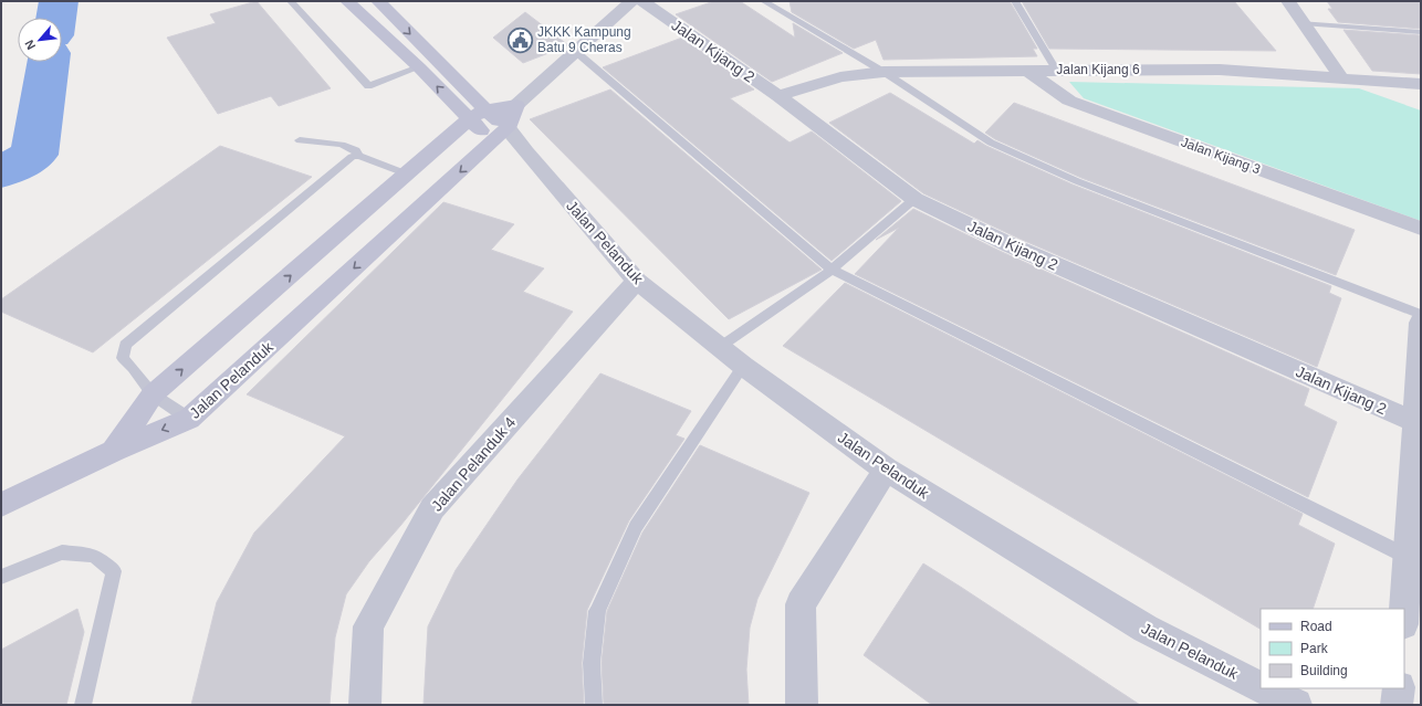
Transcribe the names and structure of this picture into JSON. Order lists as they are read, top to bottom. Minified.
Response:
{"streets":{"street":["Jalan Kijang 2","Jalan Kijang 6","Jalan Kijang 3","Jalan Pelanduk","Jalan Pelanduk 4"]},"crossings":[["Jalan Kijang 2","Jalan Kijang 6"],["Jalan Kijang 6","Jalan Kijang 3"],["Jalan Pelanduk","Jalan Pelanduk 4"]],"places":{"public building":["JKKK Kampung Batu 9 Cheras"]},"legend":["Road","Park","Building"],"north":"bottom left"}
